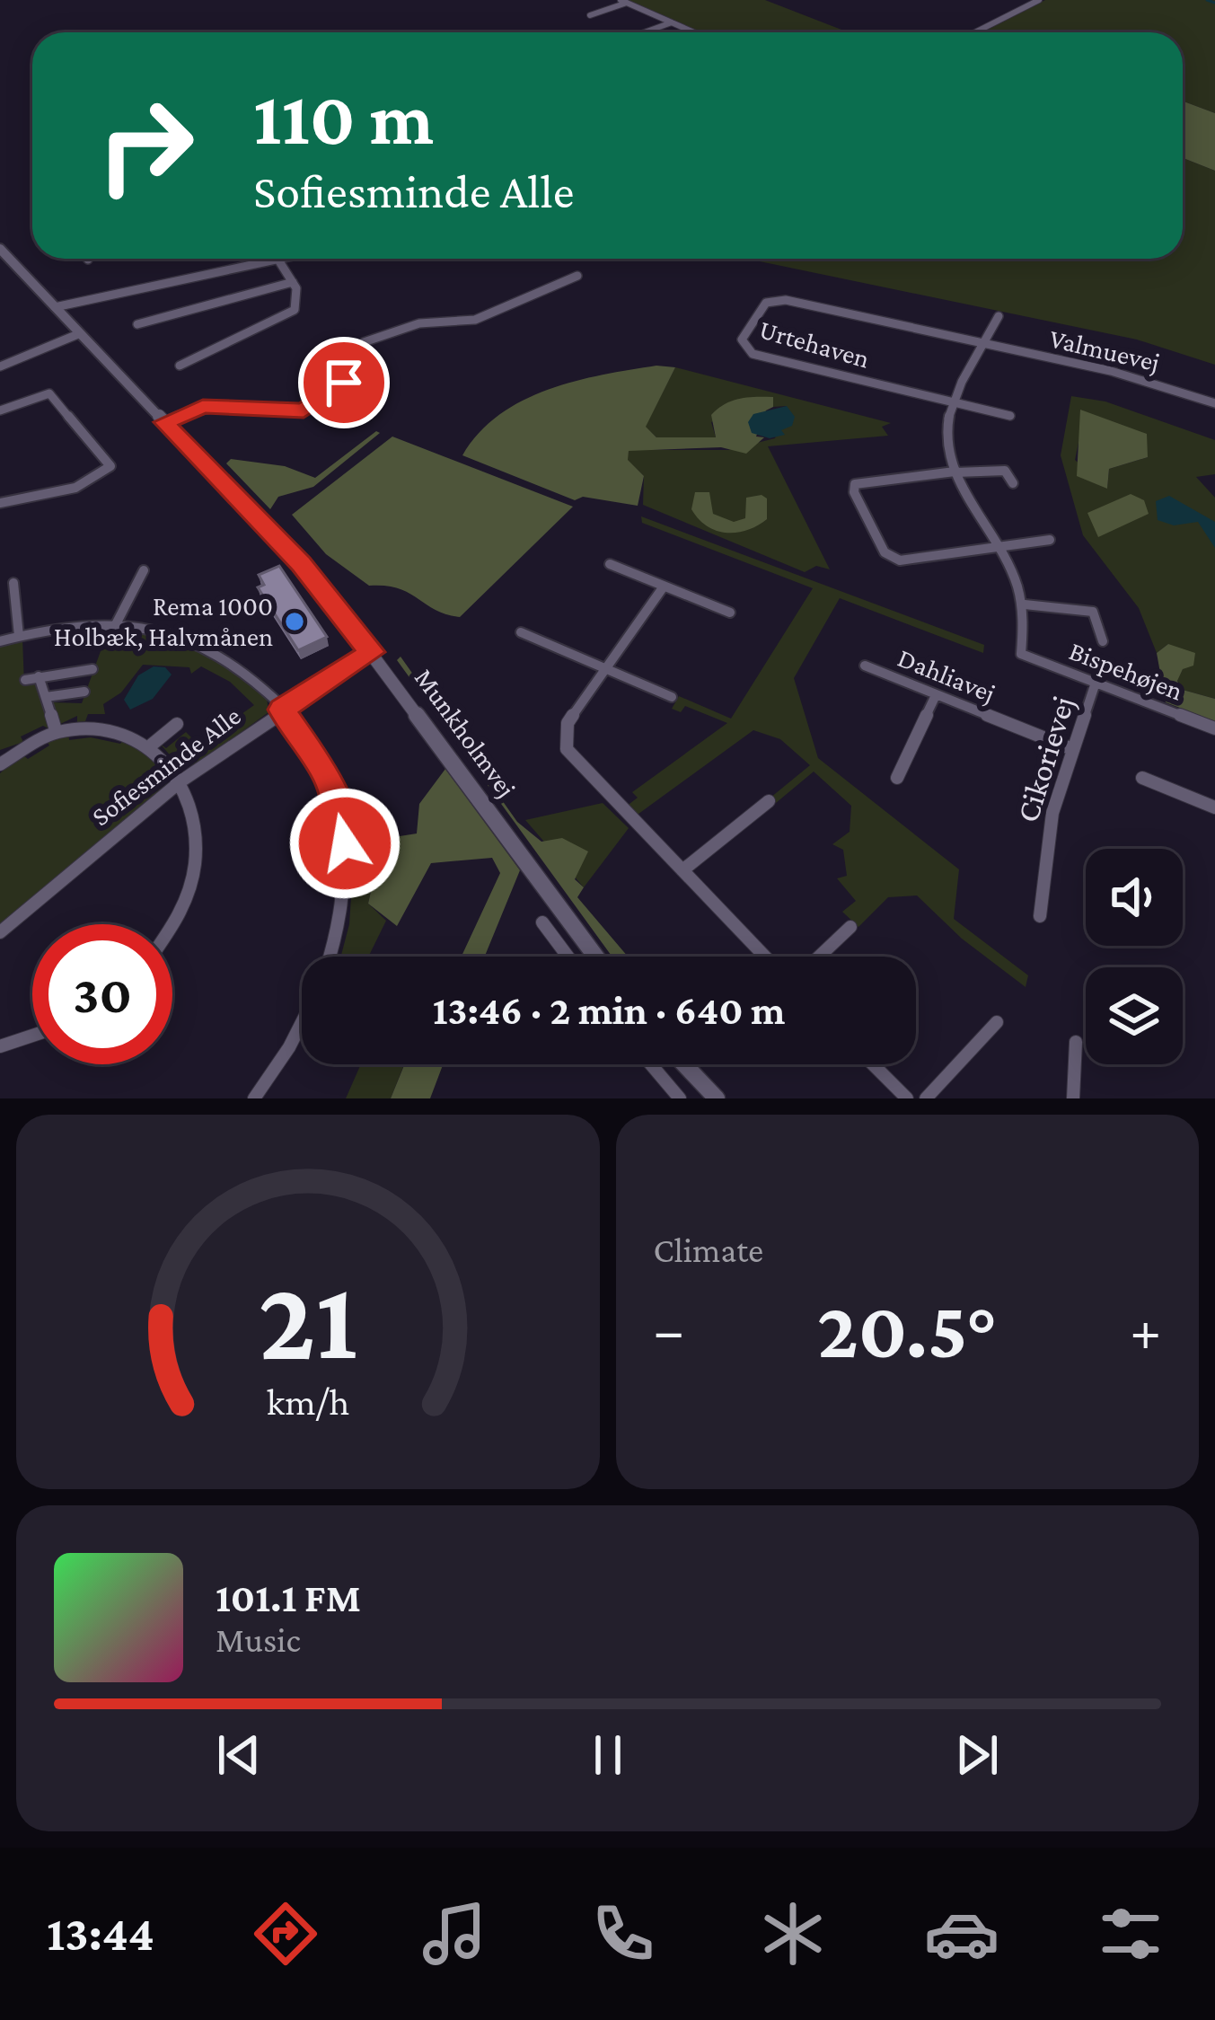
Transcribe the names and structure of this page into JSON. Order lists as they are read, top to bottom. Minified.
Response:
{"streets":{"street":["Urtehaven","Valmuevej","Bispehøjen","Dahliavej","Munkholmvej","Cikorievej","Sofiesminde Alle"]},"crossings":[["Urtehaven","Valmuevej"],["Bispehøjen","Cikorievej"],["Dahliavej","Cikorievej"],["Munkholmvej","Sofiesminde Alle"]],"places":["Rema 1000 Holbæk, Halvmånen"],"page":{"turn":["110 m","Sofiesminde Alle"],"limit":"30","trip":"13:46 · 2 min · 640 m","tile":"Climate","heat":["−","20.5°","+"],"song":["101.1 FM","Music"],"tabs":"13:44","gauge":["21","km/h"]}}
